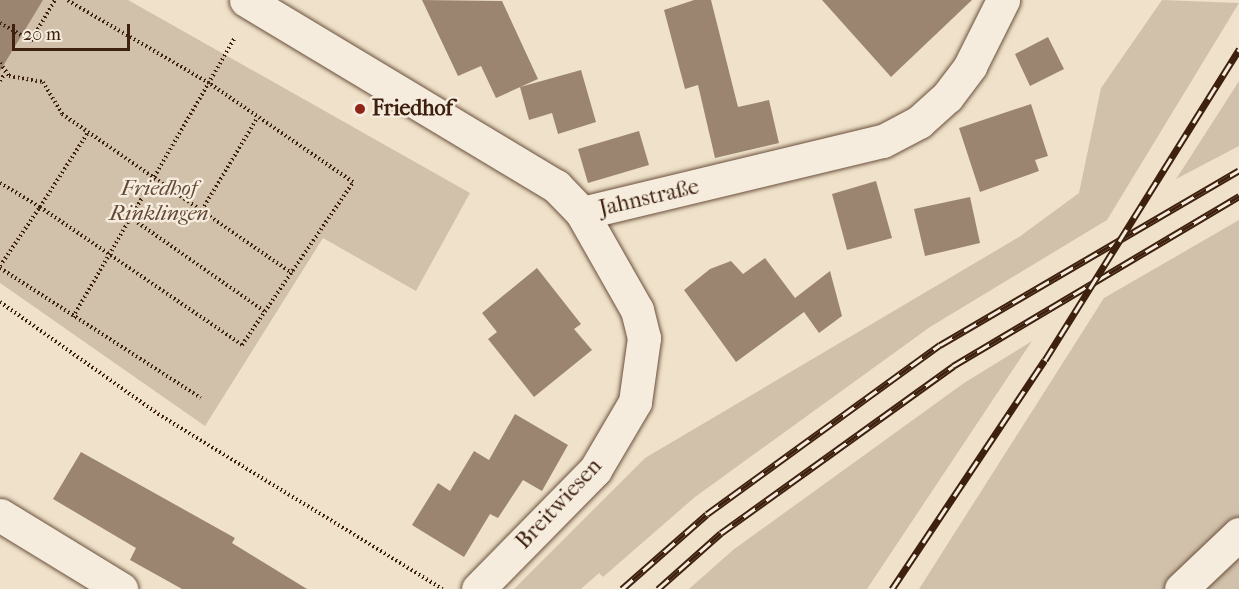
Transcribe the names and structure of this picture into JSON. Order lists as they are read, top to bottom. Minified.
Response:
{"streets":{"street":["Jahnstraße","Breitwiesen"]},"crossings":[["Jahnstraße","Breitwiesen"]],"parks":["Friedhof Rinklingen"],"places":["Friedhof"],"scale_bar":"20 m"}
